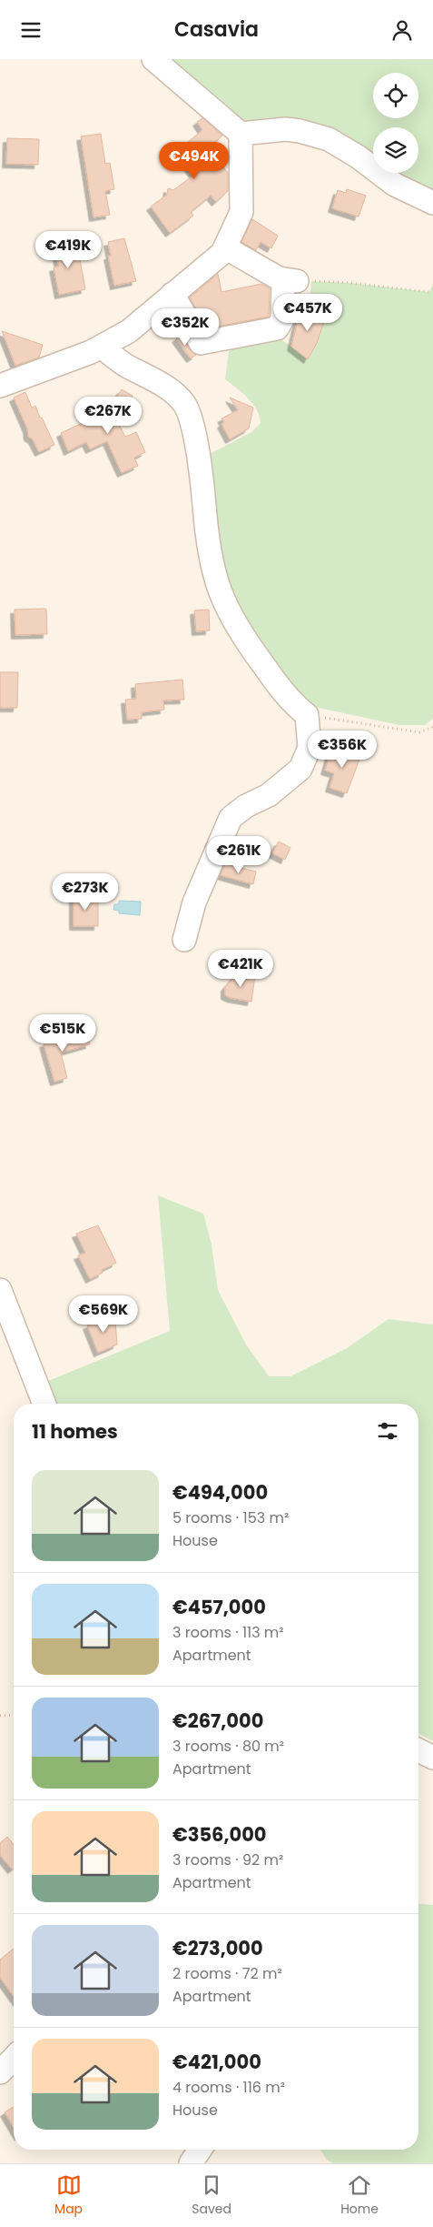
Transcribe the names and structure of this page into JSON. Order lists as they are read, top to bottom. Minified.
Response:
{"page":{"header":"Casavia","price":["€494K","€419K","€457K","€352K","€267K","€356K","€261K","€273K","€421K","€515K","€569K"],"heading":"11 homes","list":[{"name":"€494,000","note":"5 rooms · 153 m² · House"},{"name":"€457,000","note":"3 rooms · 113 m² · Apartment"},{"name":"€267,000","note":"3 rooms · 80 m² · Apartment"},{"name":"€356,000","note":"3 rooms · 92 m² · Apartment"},{"name":"€273,000","note":"2 rooms · 72 m² · Apartment"},{"name":"€421,000","note":"4 rooms · 116 m² · House"}],"tabs":["Map","Saved","Home"]}}
